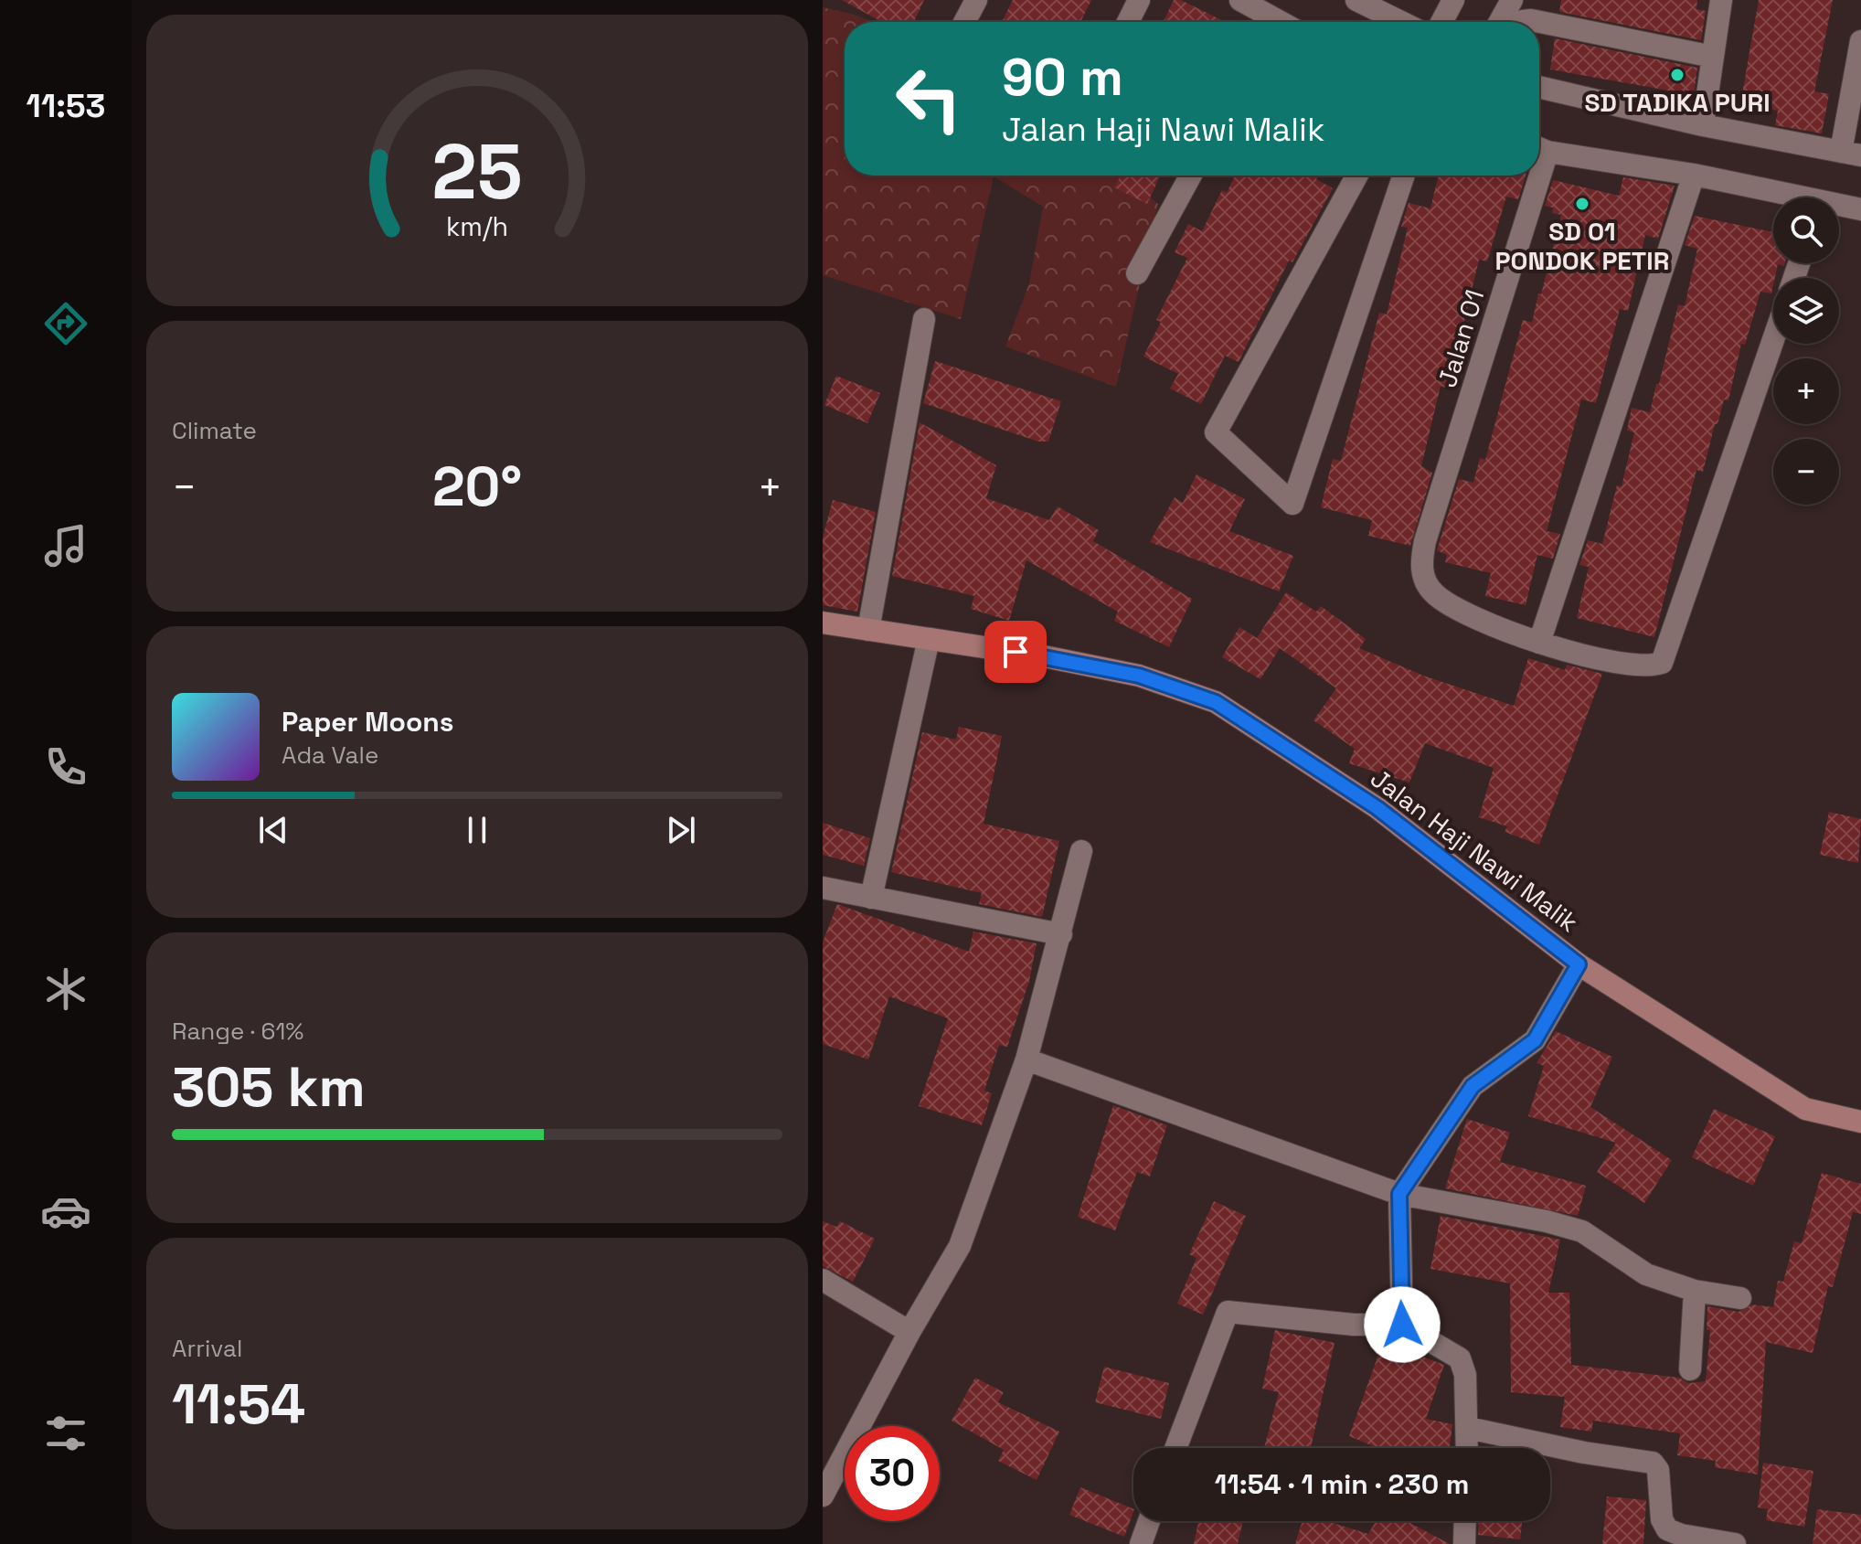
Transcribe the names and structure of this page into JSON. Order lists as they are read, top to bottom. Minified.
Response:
{"streets":{"main road":["Jalan Haji Nawi Malik"],"street":["Jalan O1"]},"places":["SD TADIKA PURI","SD 01 PONDOK PETIR"],"page":{"tabs":"11:53","turn":["90 m","Jalan Haji Nawi Malik"],"map_buttons":["+","−"],"tile":["Climate",["Range · 61%","305 km"],["Arrival","11:54"]],"heat":["−","20°","+"],"song":["Paper Moons","Ada Vale"],"limit":"30","trip":"11:54 · 1 min · 230 m","gauge":["25","km/h"]}}
